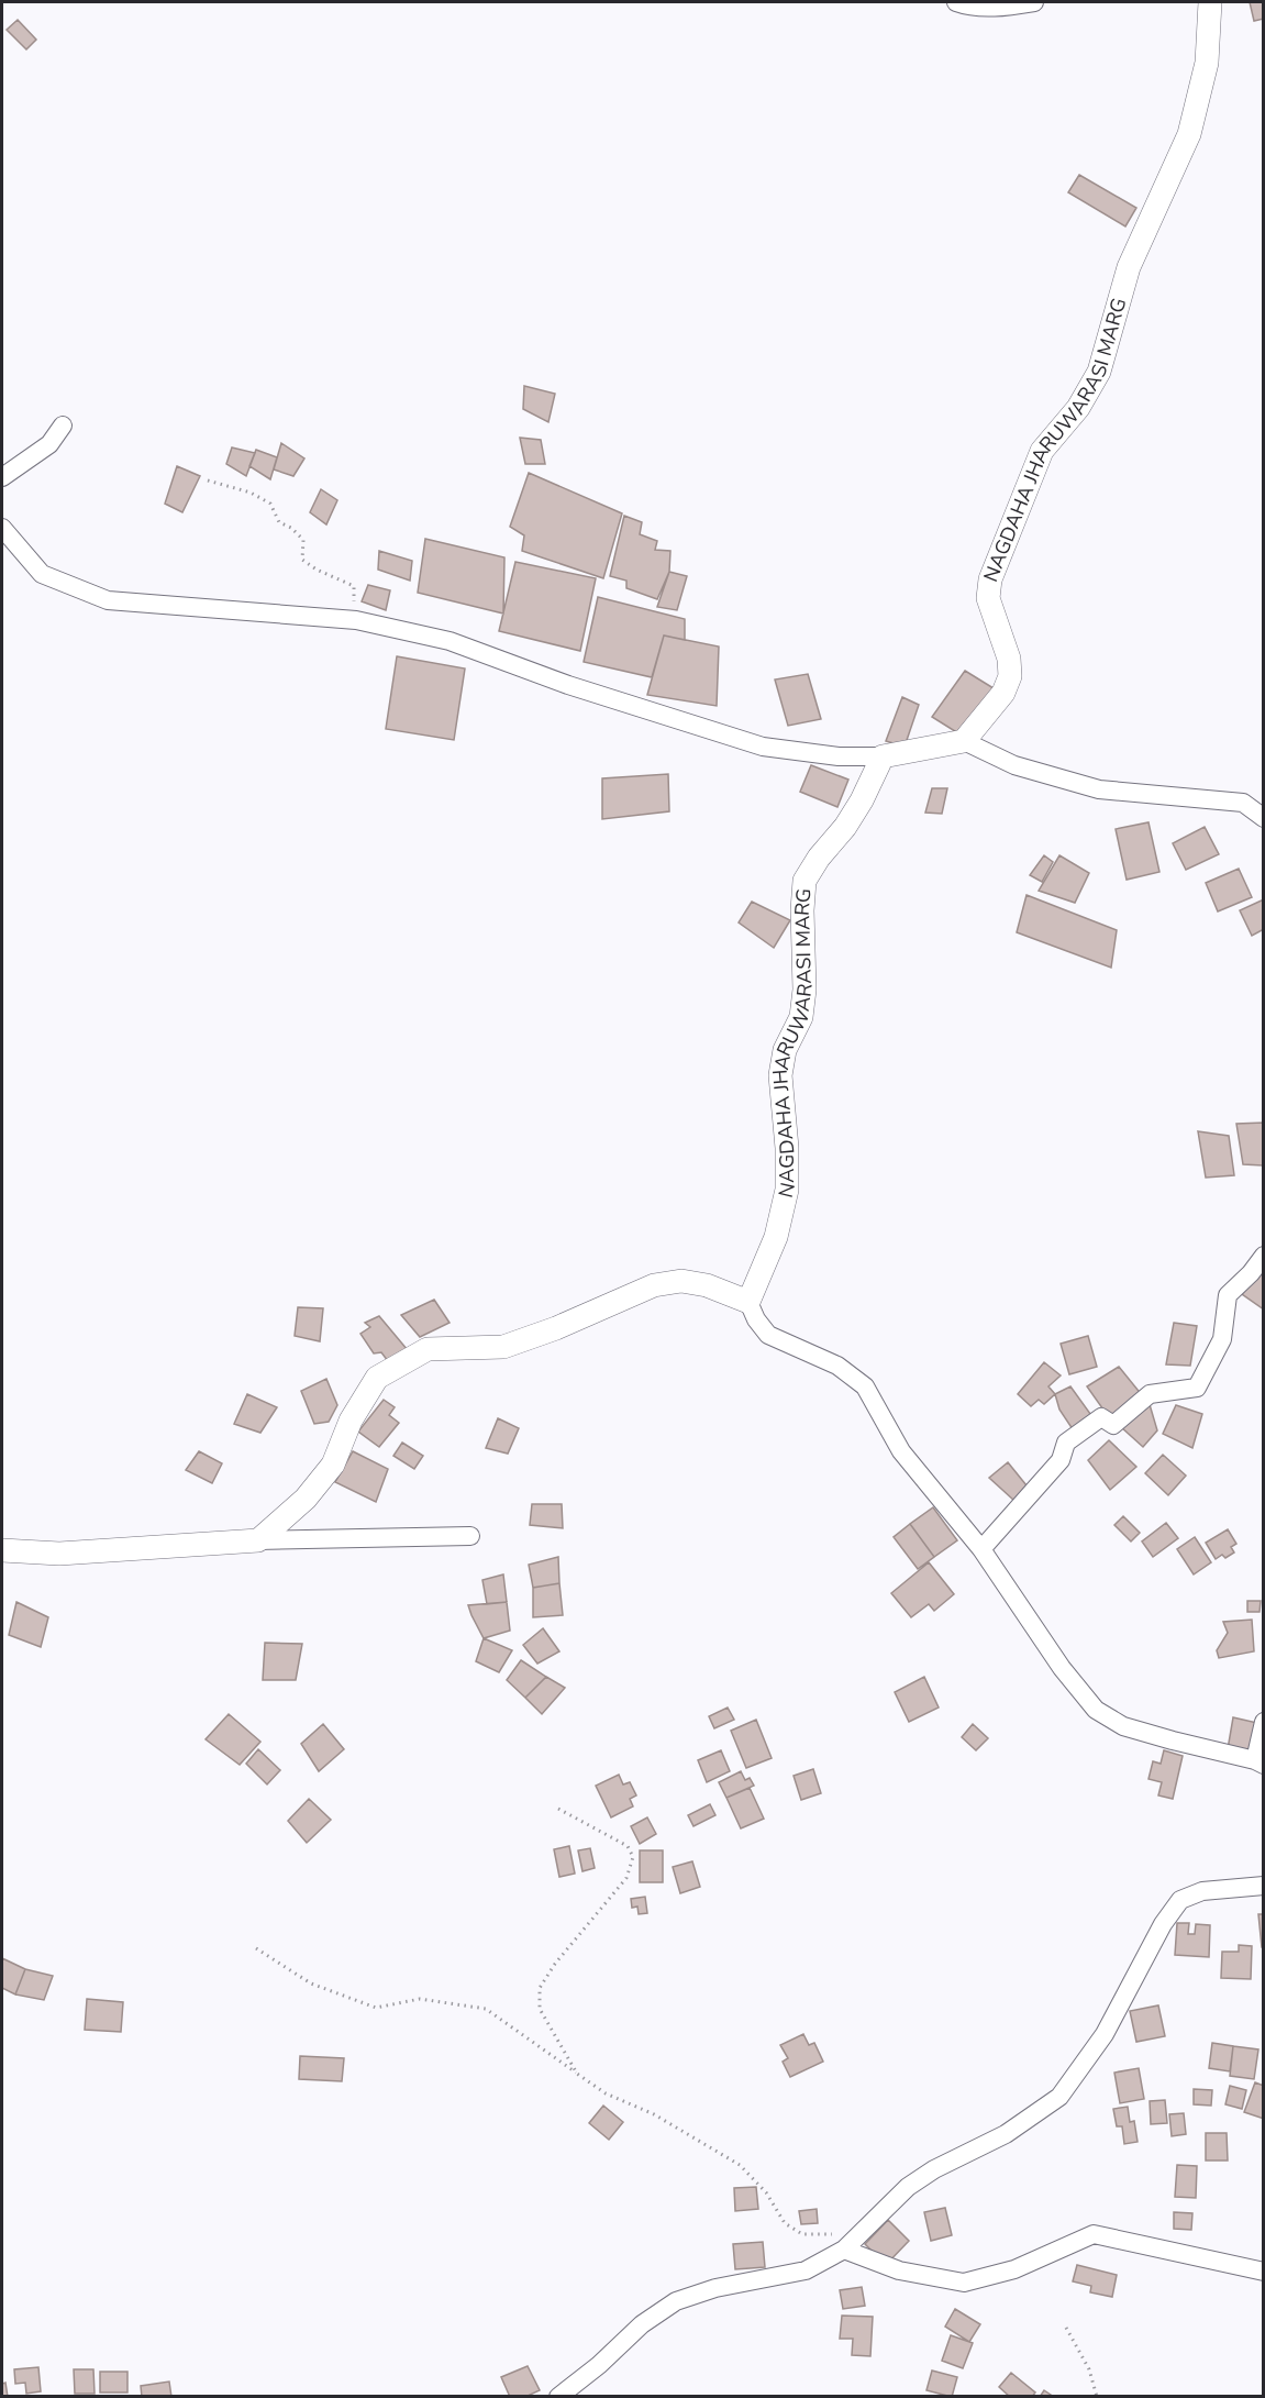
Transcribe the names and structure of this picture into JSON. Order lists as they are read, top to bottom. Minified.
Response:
{"streets":{"street":["NAGDAHA JHARUWARASI MARG"]}}
